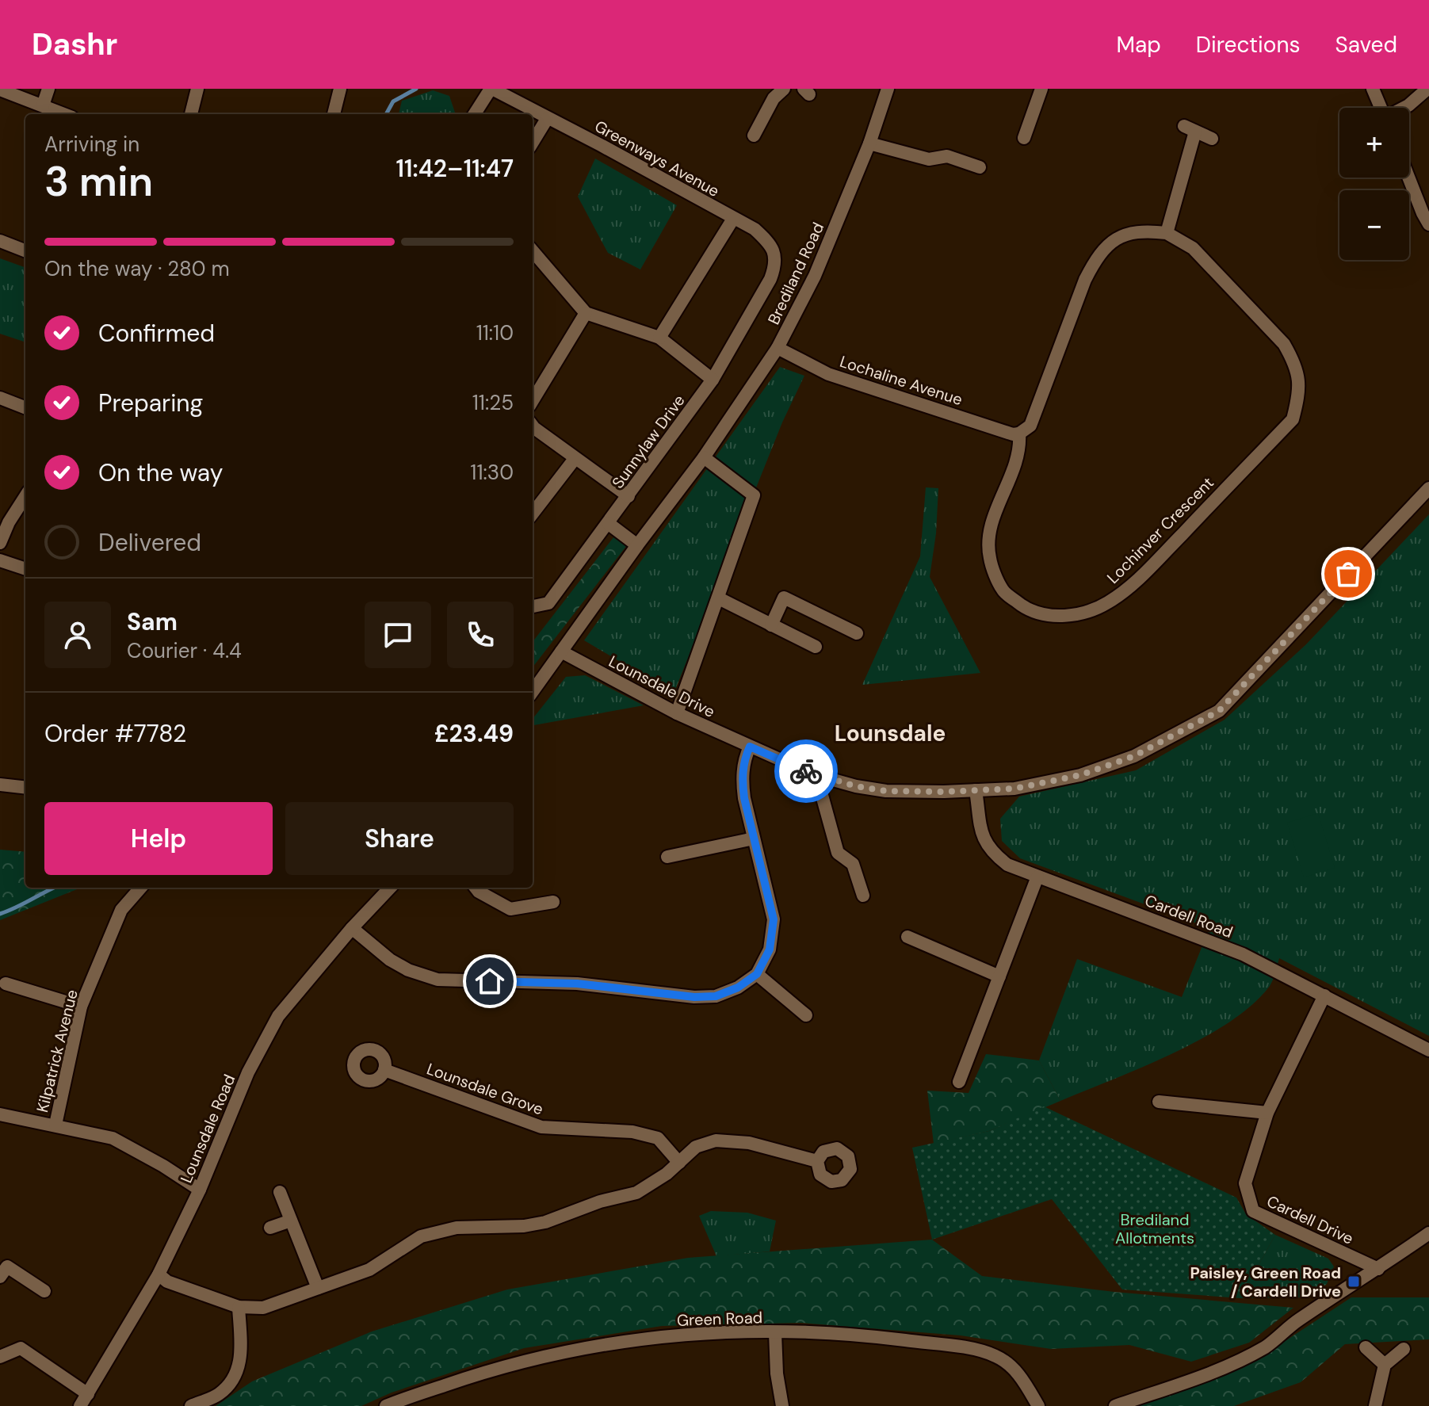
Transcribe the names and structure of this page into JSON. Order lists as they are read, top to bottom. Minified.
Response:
{"streets":{"street":["Greenways Avenue","Brediland Road","Lochaline Avenue","Sunnylaw Drive","Lochinver Crescent","Lounsdale Drive","Cardell Road","Kilpatrick Avenue","Lounsdale Grove","Lounsdale Road","Cardell Drive","Green Road"]},"crossings":[["Greenways Avenue","Sunnylaw Drive"],["Brediland Road","Lochaline Avenue"],["Brediland Road","Lounsdale Drive"],["Lochaline Avenue","Lochinver Crescent"],["Lounsdale Drive","Cardell Road"],["Cardell Road","Cardell Drive"],["Kilpatrick Avenue","Lounsdale Road"]],"districts":["Lounsdale"],"parks":["Brediland Allotments"],"places":{"transit":["Paisley, Green Road / Cardell Drive"]},"page":{"header":"Dashr","nav":["Map","Directions","Saved"],"map_buttons":["+","−"],"heading":["3 min","Arriving in","11:42–11:47"],"panel":["Sam","Courier · 4.4","Order #7782","£23.49"],"bar":"On the way · 280 m","list":[["Confirmed","11:10"],["Preparing","11:25"],["On the way","11:30"],"Delivered"],"buttons":["Help","Share"]}}
